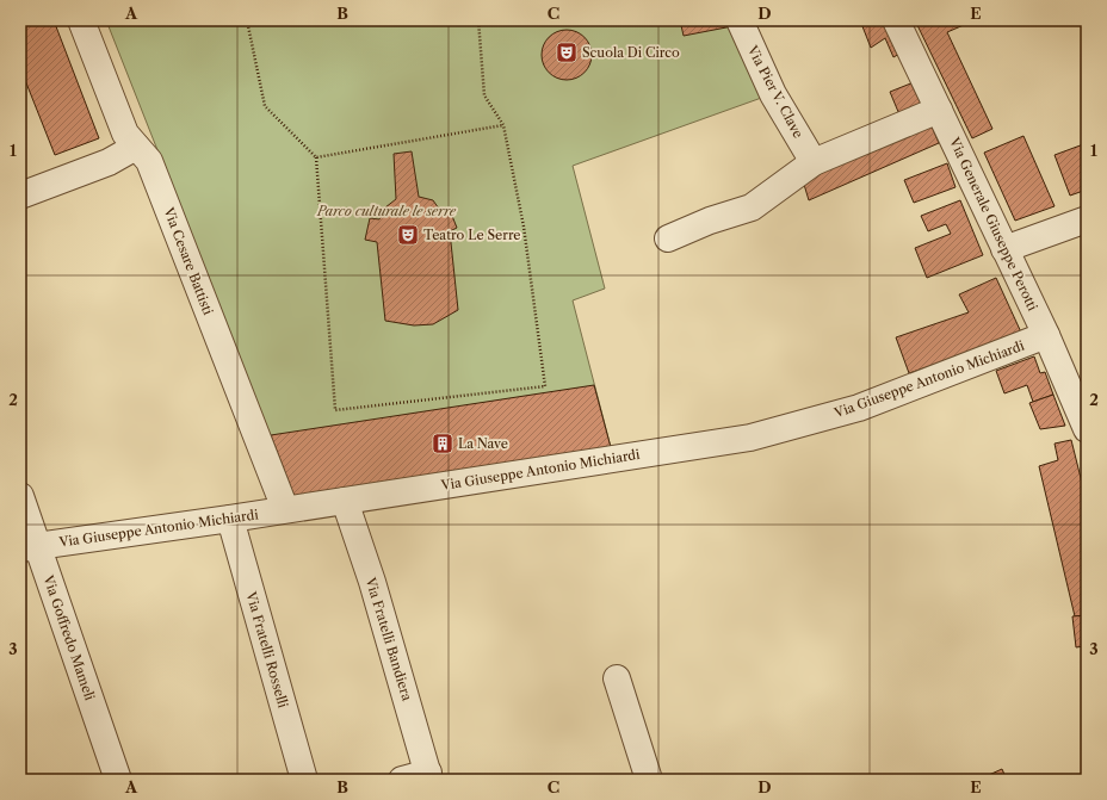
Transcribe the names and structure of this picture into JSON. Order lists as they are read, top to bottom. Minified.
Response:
{"streets":{"street":["Via Pier V. Clave","Via Generale Giuseppe Perotti","Via Cesare Battisti","Via Giuseppe Antonio Michiardi","Via Goffredo Mameli","Via Fratelli Bandiera","Via Fratelli Rosselli"]},"crossings":[["Via Generale Giuseppe Perotti","Via Giuseppe Antonio Michiardi"],["Via Cesare Battisti","Via Giuseppe Antonio Michiardi"],["Via Giuseppe Antonio Michiardi","Via Goffredo Mameli"],["Via Giuseppe Antonio Michiardi","Via Fratelli Bandiera"],["Via Giuseppe Antonio Michiardi","Via Fratelli Rosselli"]],"parks":["Parco culturale le serre"],"places":{"theatre":["Scuola Di Circo","Teatro Le Serre"],"building":["La Nave"]},"grid":{"columns":["A","B","C","D","E"],"rows":["1","2","3"]}}
